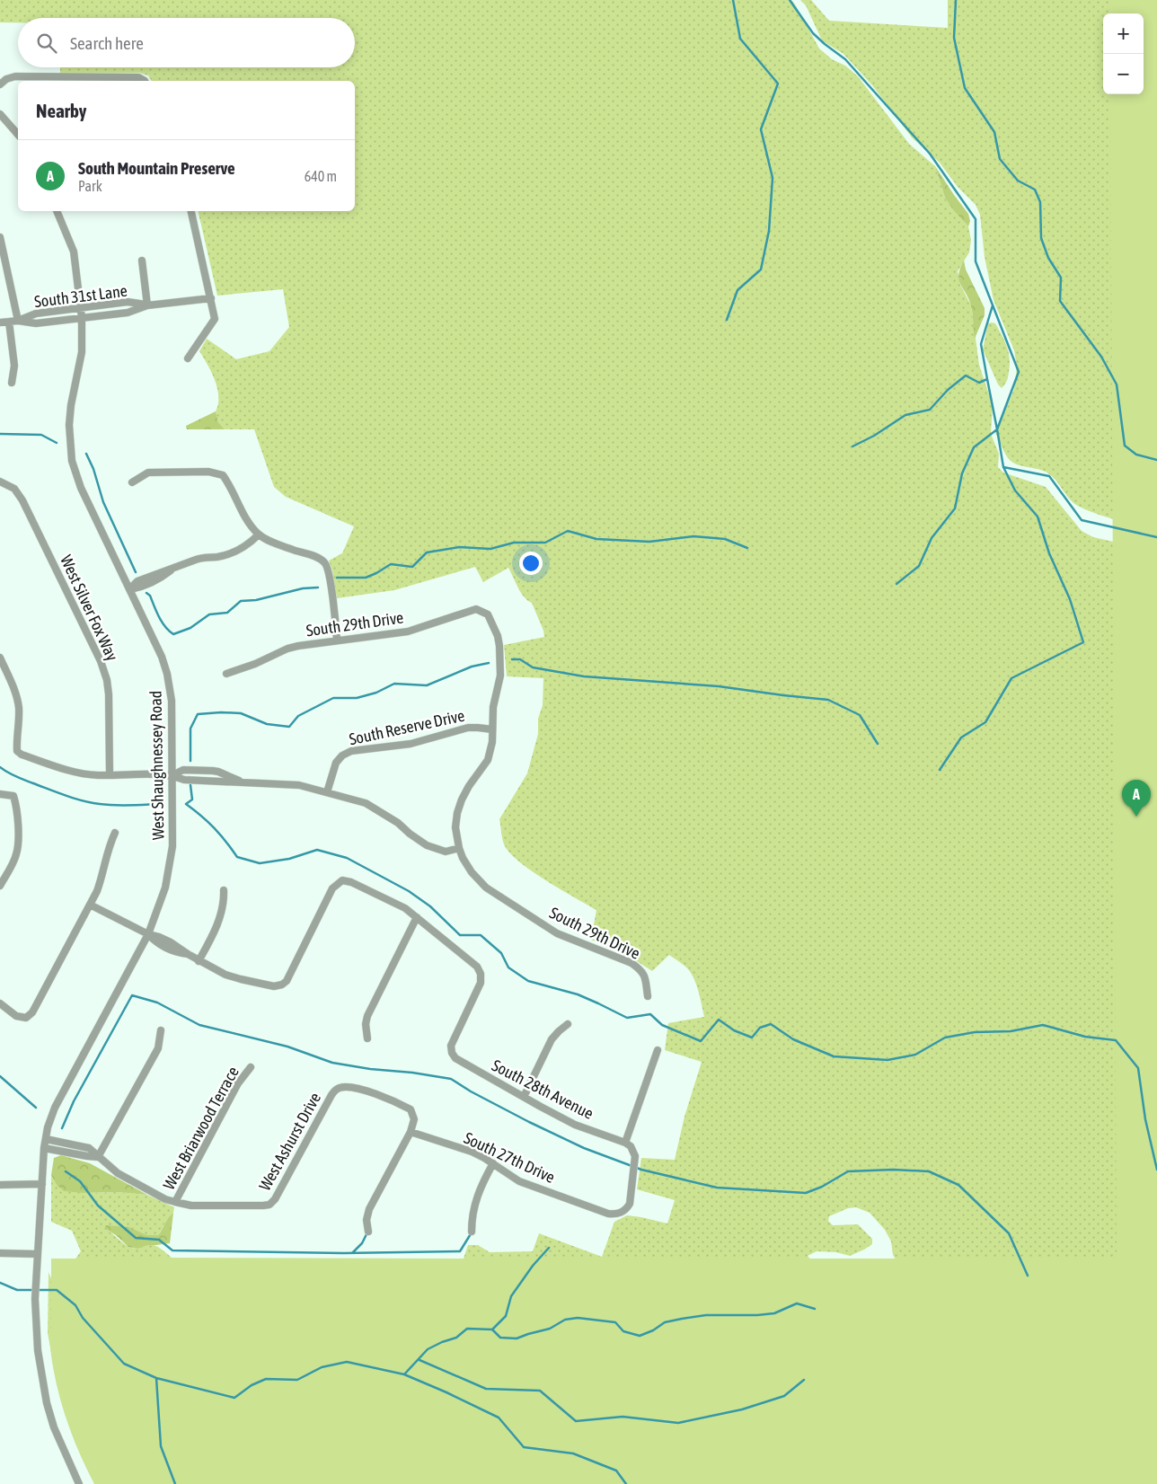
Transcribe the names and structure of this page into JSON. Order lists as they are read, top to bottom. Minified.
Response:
{"streets":{"street":["South 31st Lane","West Silver Fox Way","South 29th Drive","South Reserve Drive","West Shaughnessey Road","South 28th Avenue","West Briarwood Terrace","West Ashurst Drive","South 27th Drive"]},"crossings":[["South 31st Lane","West Shaughnessey Road"],["South 29th Drive","South Reserve Drive"],["South 28th Avenue","South 27th Drive"],["West Briarwood Terrace","West Ashurst Drive"],["West Ashurst Drive","South 27th Drive"]],"page":{"map_buttons":["+","−"],"search":"Search here","heading":"Nearby","list":[{"mark":"A","name":"South Mountain Preserve","note":"Park","value":"640 m"}],"pins":"A"}}
